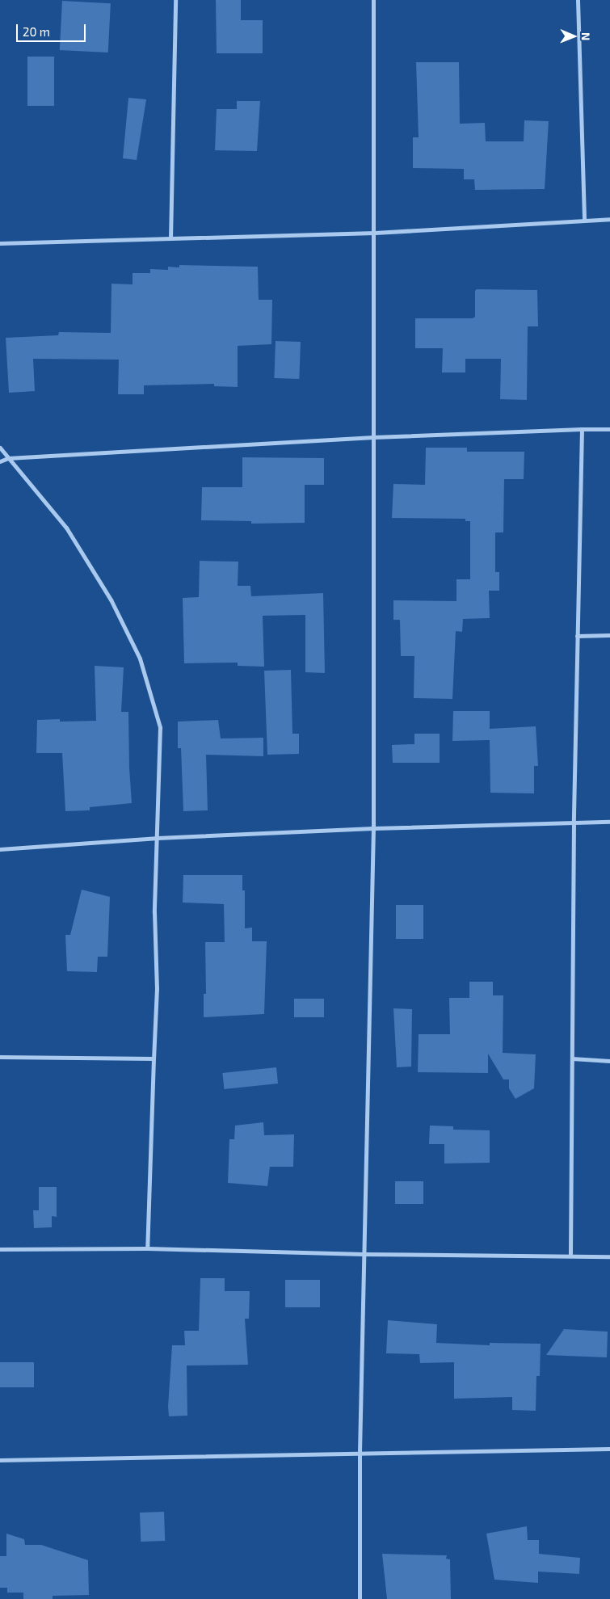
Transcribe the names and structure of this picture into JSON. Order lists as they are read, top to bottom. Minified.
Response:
{"scale_bar":"20 m","north":"right"}
